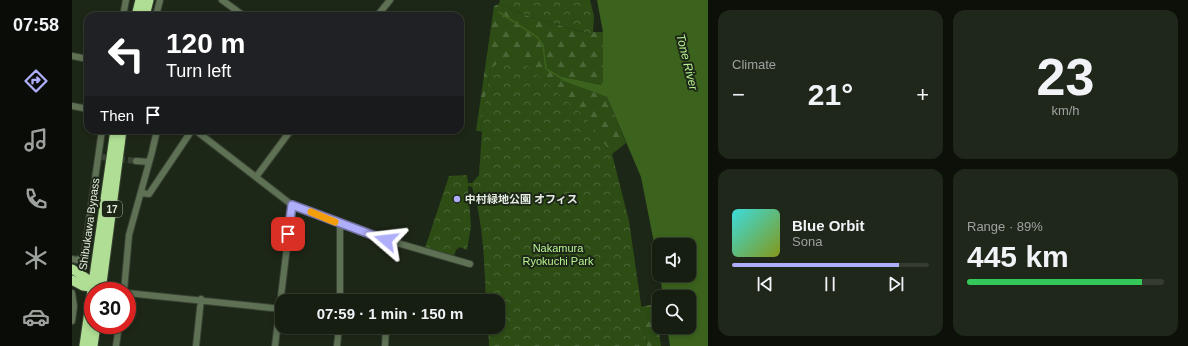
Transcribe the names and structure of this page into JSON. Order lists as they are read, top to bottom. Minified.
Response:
{"streets":{"highway":["17","Shibukawa Bypass"]},"water":["Tone River"],"parks":["Nakamura Ryokuchi Park"],"places":["中村緑地公園 オフィス"],"page":{"tabs":"07:58","tile":["Climate",["23","km/h"],["Range · 89%","445 km"]],"turn":["120 m","Turn left"],"heat":["−","21°","+"],"then":"Then","song":["Blue Orbit","Sona"],"limit":"30","trip":"07:59 · 1 min · 150 m"}}
